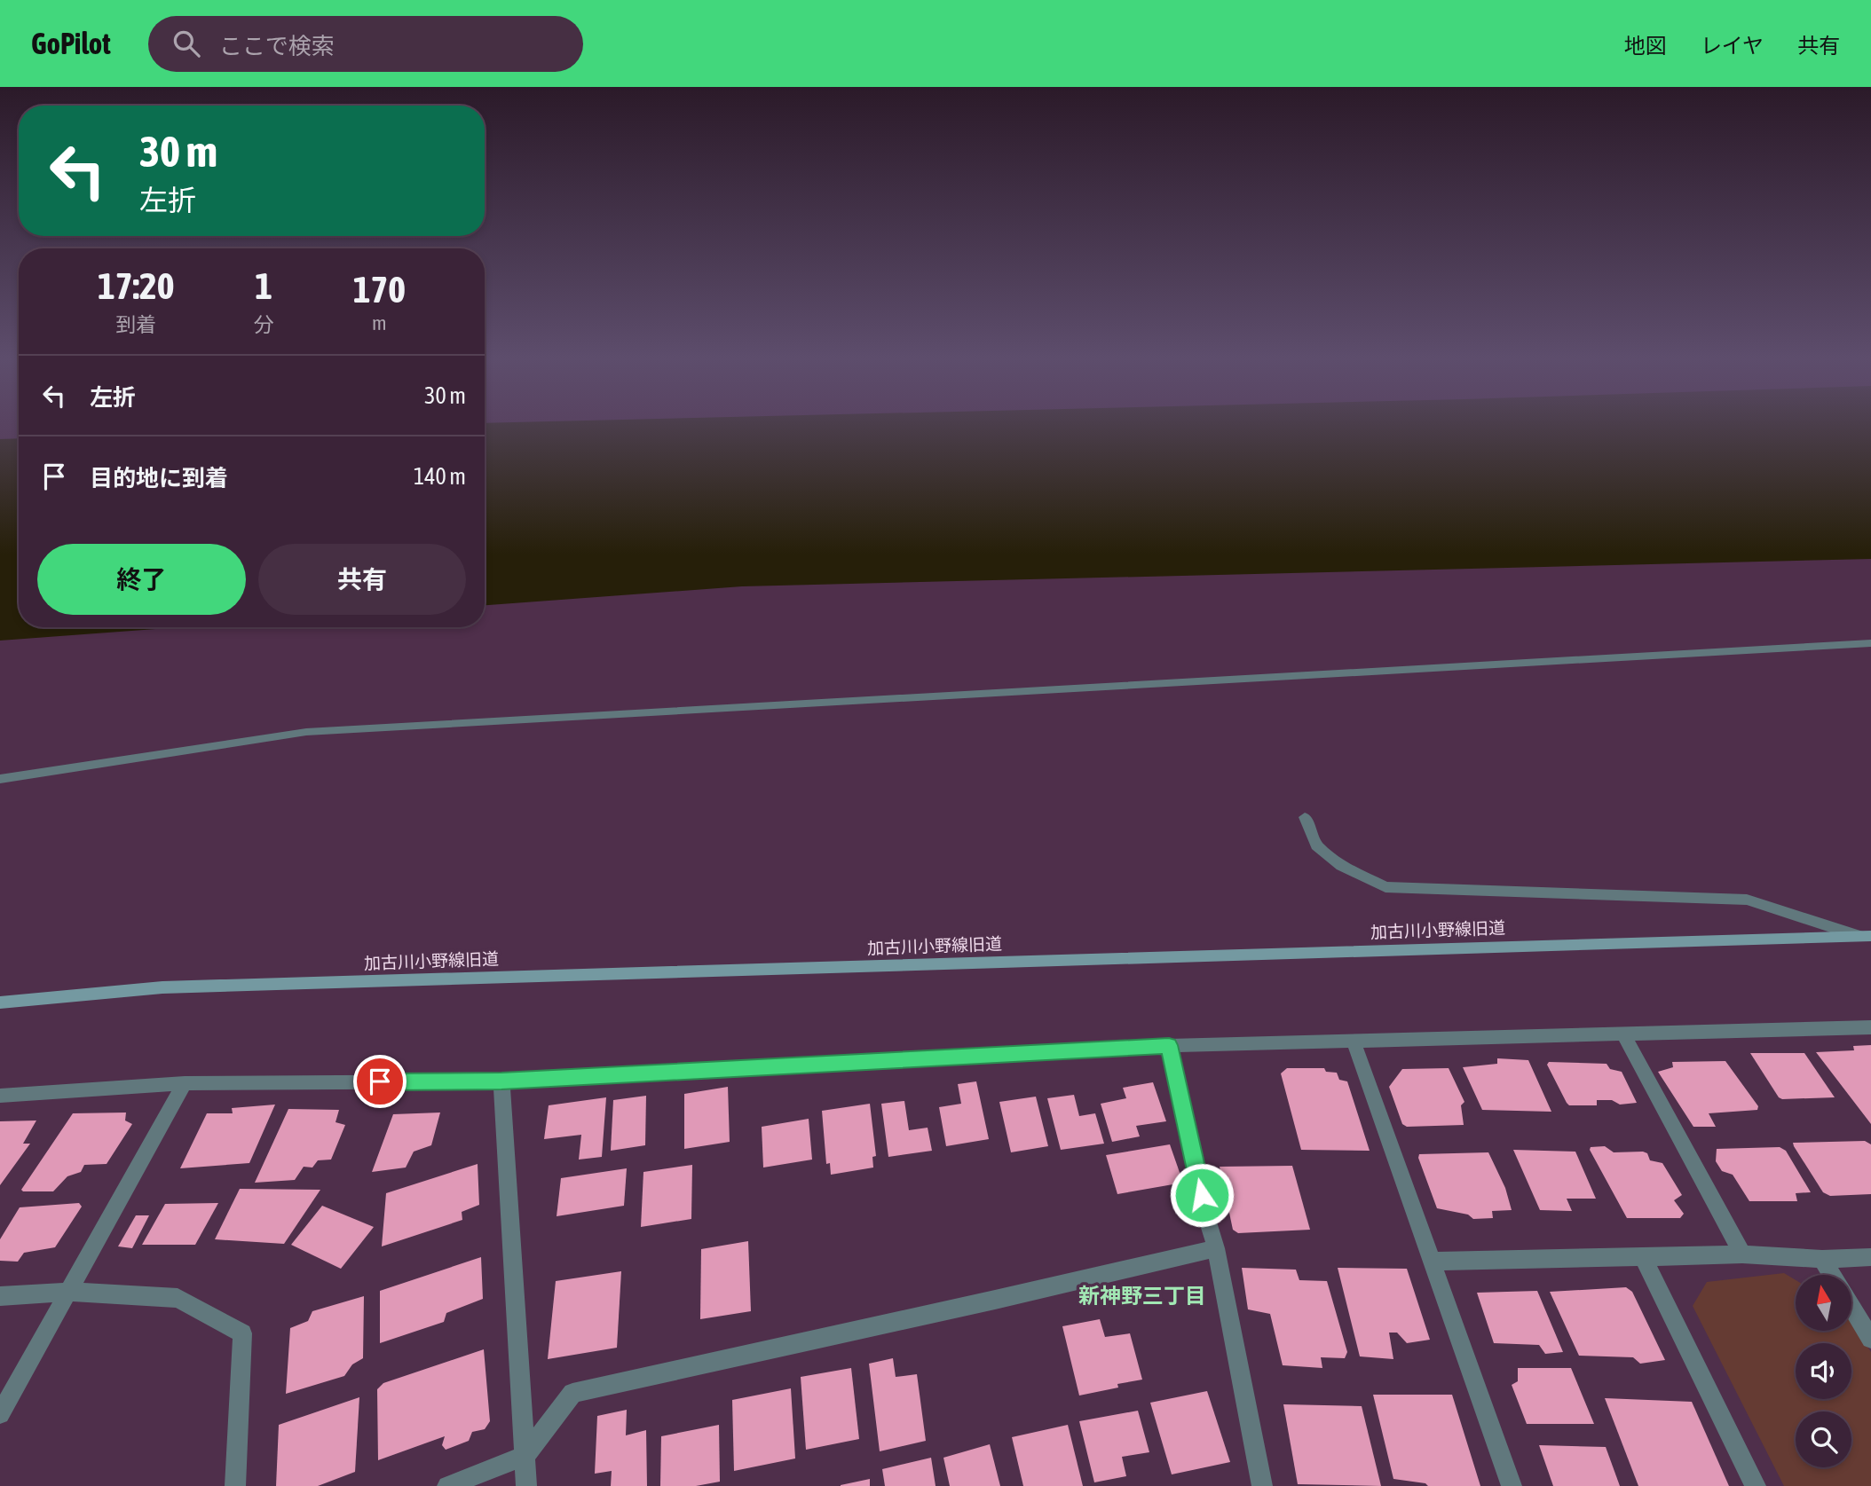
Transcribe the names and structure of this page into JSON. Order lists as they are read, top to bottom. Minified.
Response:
{"streets":{"street":["加古川小野線旧道"]},"districts":["新神野三丁目"],"north":"top","page":{"header":"GoPilot","search":"ここで検索","nav":["地図","レイヤ","共有"],"turn":["30 m","左折"],"eta":["17:20","到着","1","分","170","m"],"list":[{"name":"左折","value":"30 m"},{"name":"目的地に到着","value":"140 m"}],"buttons":["終了","共有"]}}
